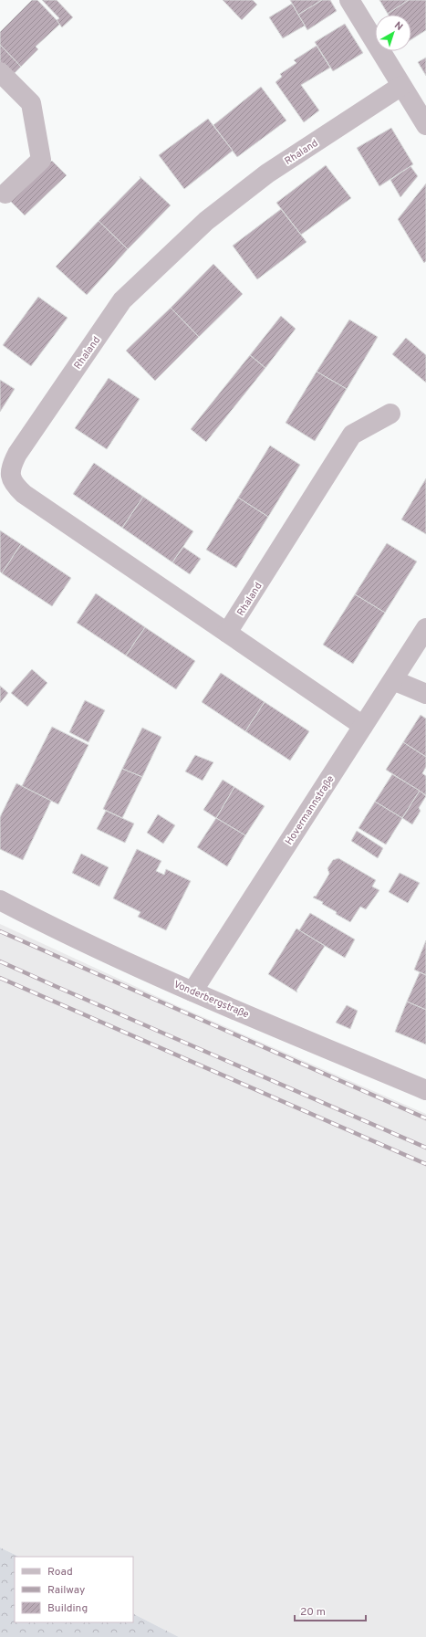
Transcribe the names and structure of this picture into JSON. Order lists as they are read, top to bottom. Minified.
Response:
{"streets":{"street":["Rhaland","Hovermannstraße","Vonderbergstraße"]},"crossings":[["Rhaland","Hovermannstraße"],["Hovermannstraße","Vonderbergstraße"]],"legend":["Road","Railway","Building"],"scale_bar":"20 m","north":"top right"}
